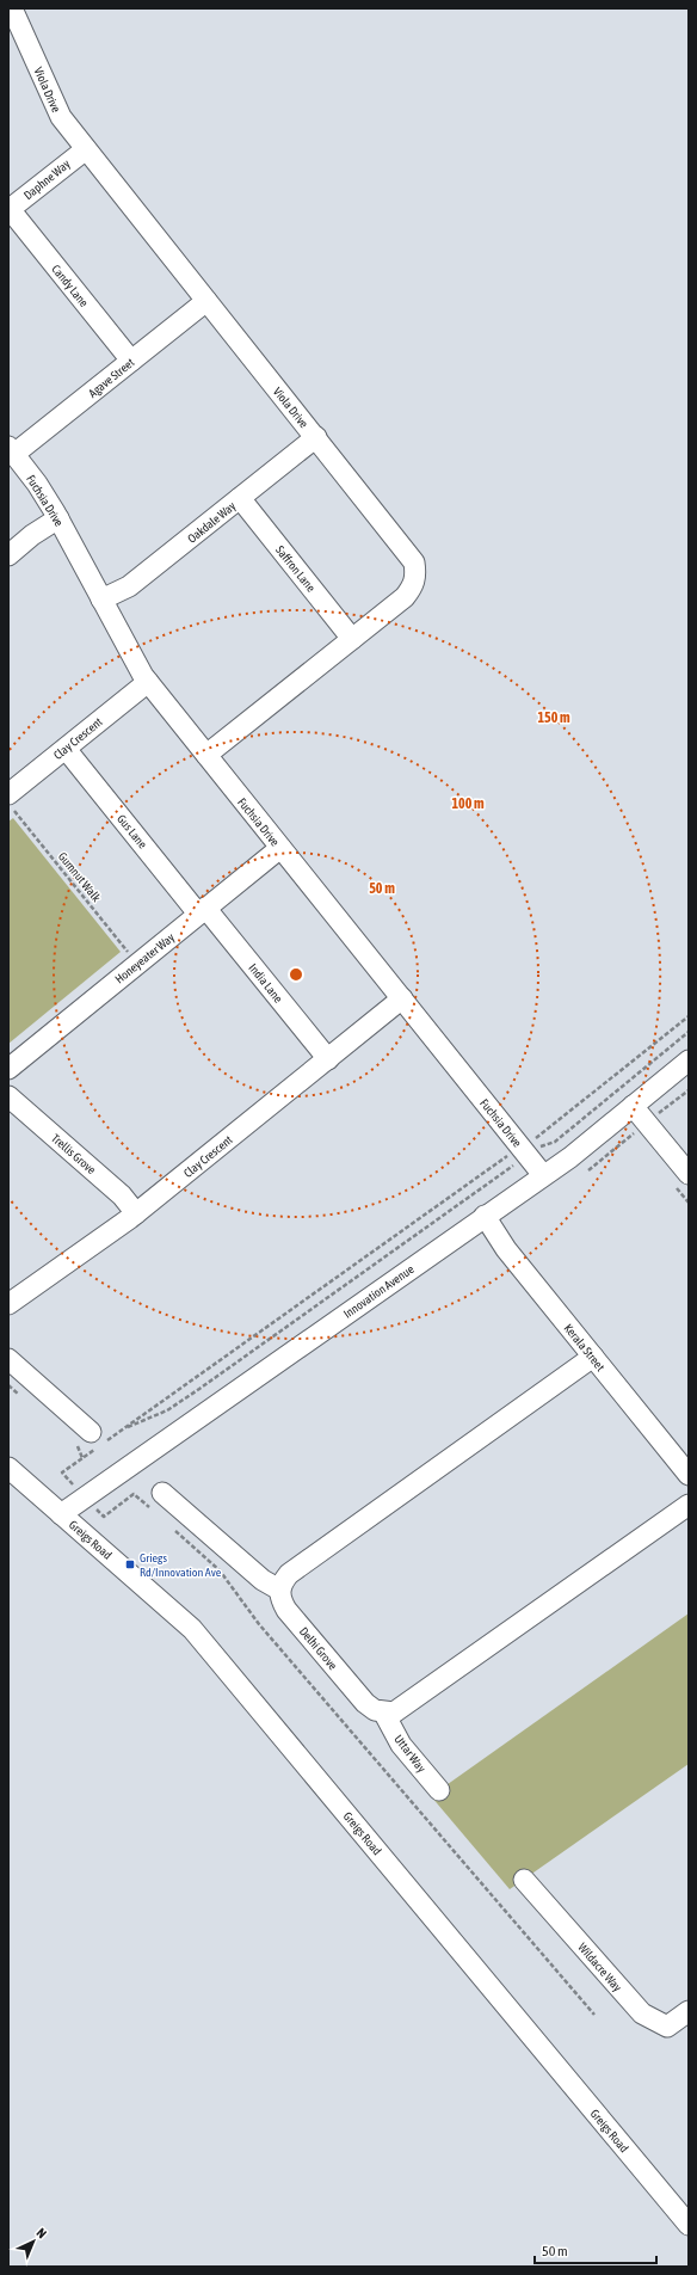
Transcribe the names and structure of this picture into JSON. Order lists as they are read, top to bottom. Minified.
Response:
{"streets":{"street":["Viola Drive","Daphne Way","Candy Lane","Agave Street","Fuchsia Drive","Oakdale Way","Saffron Lane","Clay Crescent","Gus Lane","Honeyeater Way","India Lane","Trellis Grove","Innovation Avenue","Kerala Street","Greigs Road","Delhi Grove","Uttar Way","Wildacre Way"],"path":["Gumnut Walk"]},"crossings":[["Viola Drive","Daphne Way"],["Viola Drive","Agave Street"],["Viola Drive","Fuchsia Drive"],["Viola Drive","Oakdale Way"],["Viola Drive","Saffron Lane"],["Daphne Way","Candy Lane"],["Candy Lane","Agave Street"],["Agave Street","Fuchsia Drive"],["Fuchsia Drive","Oakdale Way"],["Fuchsia Drive","Clay Crescent"],["Fuchsia Drive","Honeyeater Way"],["Fuchsia Drive","Innovation Avenue"],["Oakdale Way","Saffron Lane"],["Clay Crescent","Gus Lane"],["Clay Crescent","Gumnut Walk"],["Clay Crescent","India Lane"],["Clay Crescent","Trellis Grove"],["Gus Lane","Honeyeater Way"],["Gus Lane","India Lane"],["Gumnut Walk","Honeyeater Way"],["Honeyeater Way","India Lane"],["Innovation Avenue","Kerala Street"],["Innovation Avenue","Greigs Road"],["Delhi Grove","Uttar Way"]],"places":{"transit":["Griegs Rd/Innovation Ave"]},"scale_bar":"50 m","north":"top right","rings":["150 m","100 m","50 m"]}
